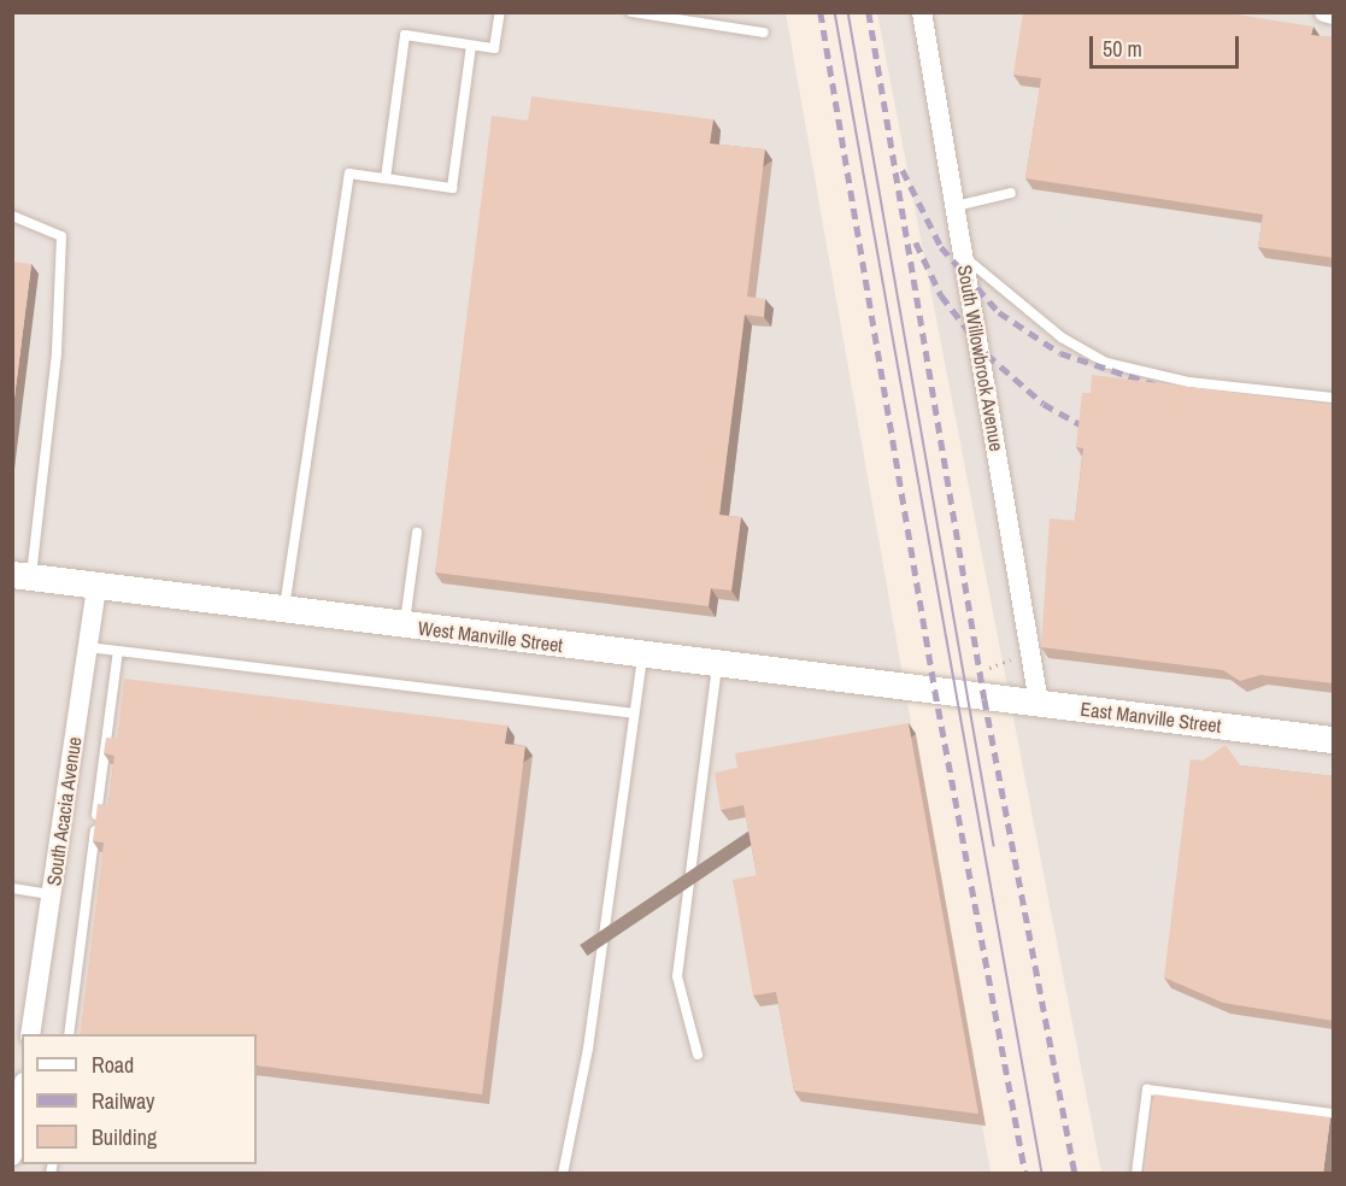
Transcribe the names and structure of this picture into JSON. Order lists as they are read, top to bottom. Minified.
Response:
{"streets":{"street":["South Willowbrook Avenue","West Manville Street","East Manville Street","South Acacia Avenue"]},"crossings":[["South Willowbrook Avenue","East Manville Street"],["West Manville Street","East Manville Street"],["West Manville Street","South Acacia Avenue"]],"legend":["Road","Railway","Building"],"scale_bar":"50 m"}
